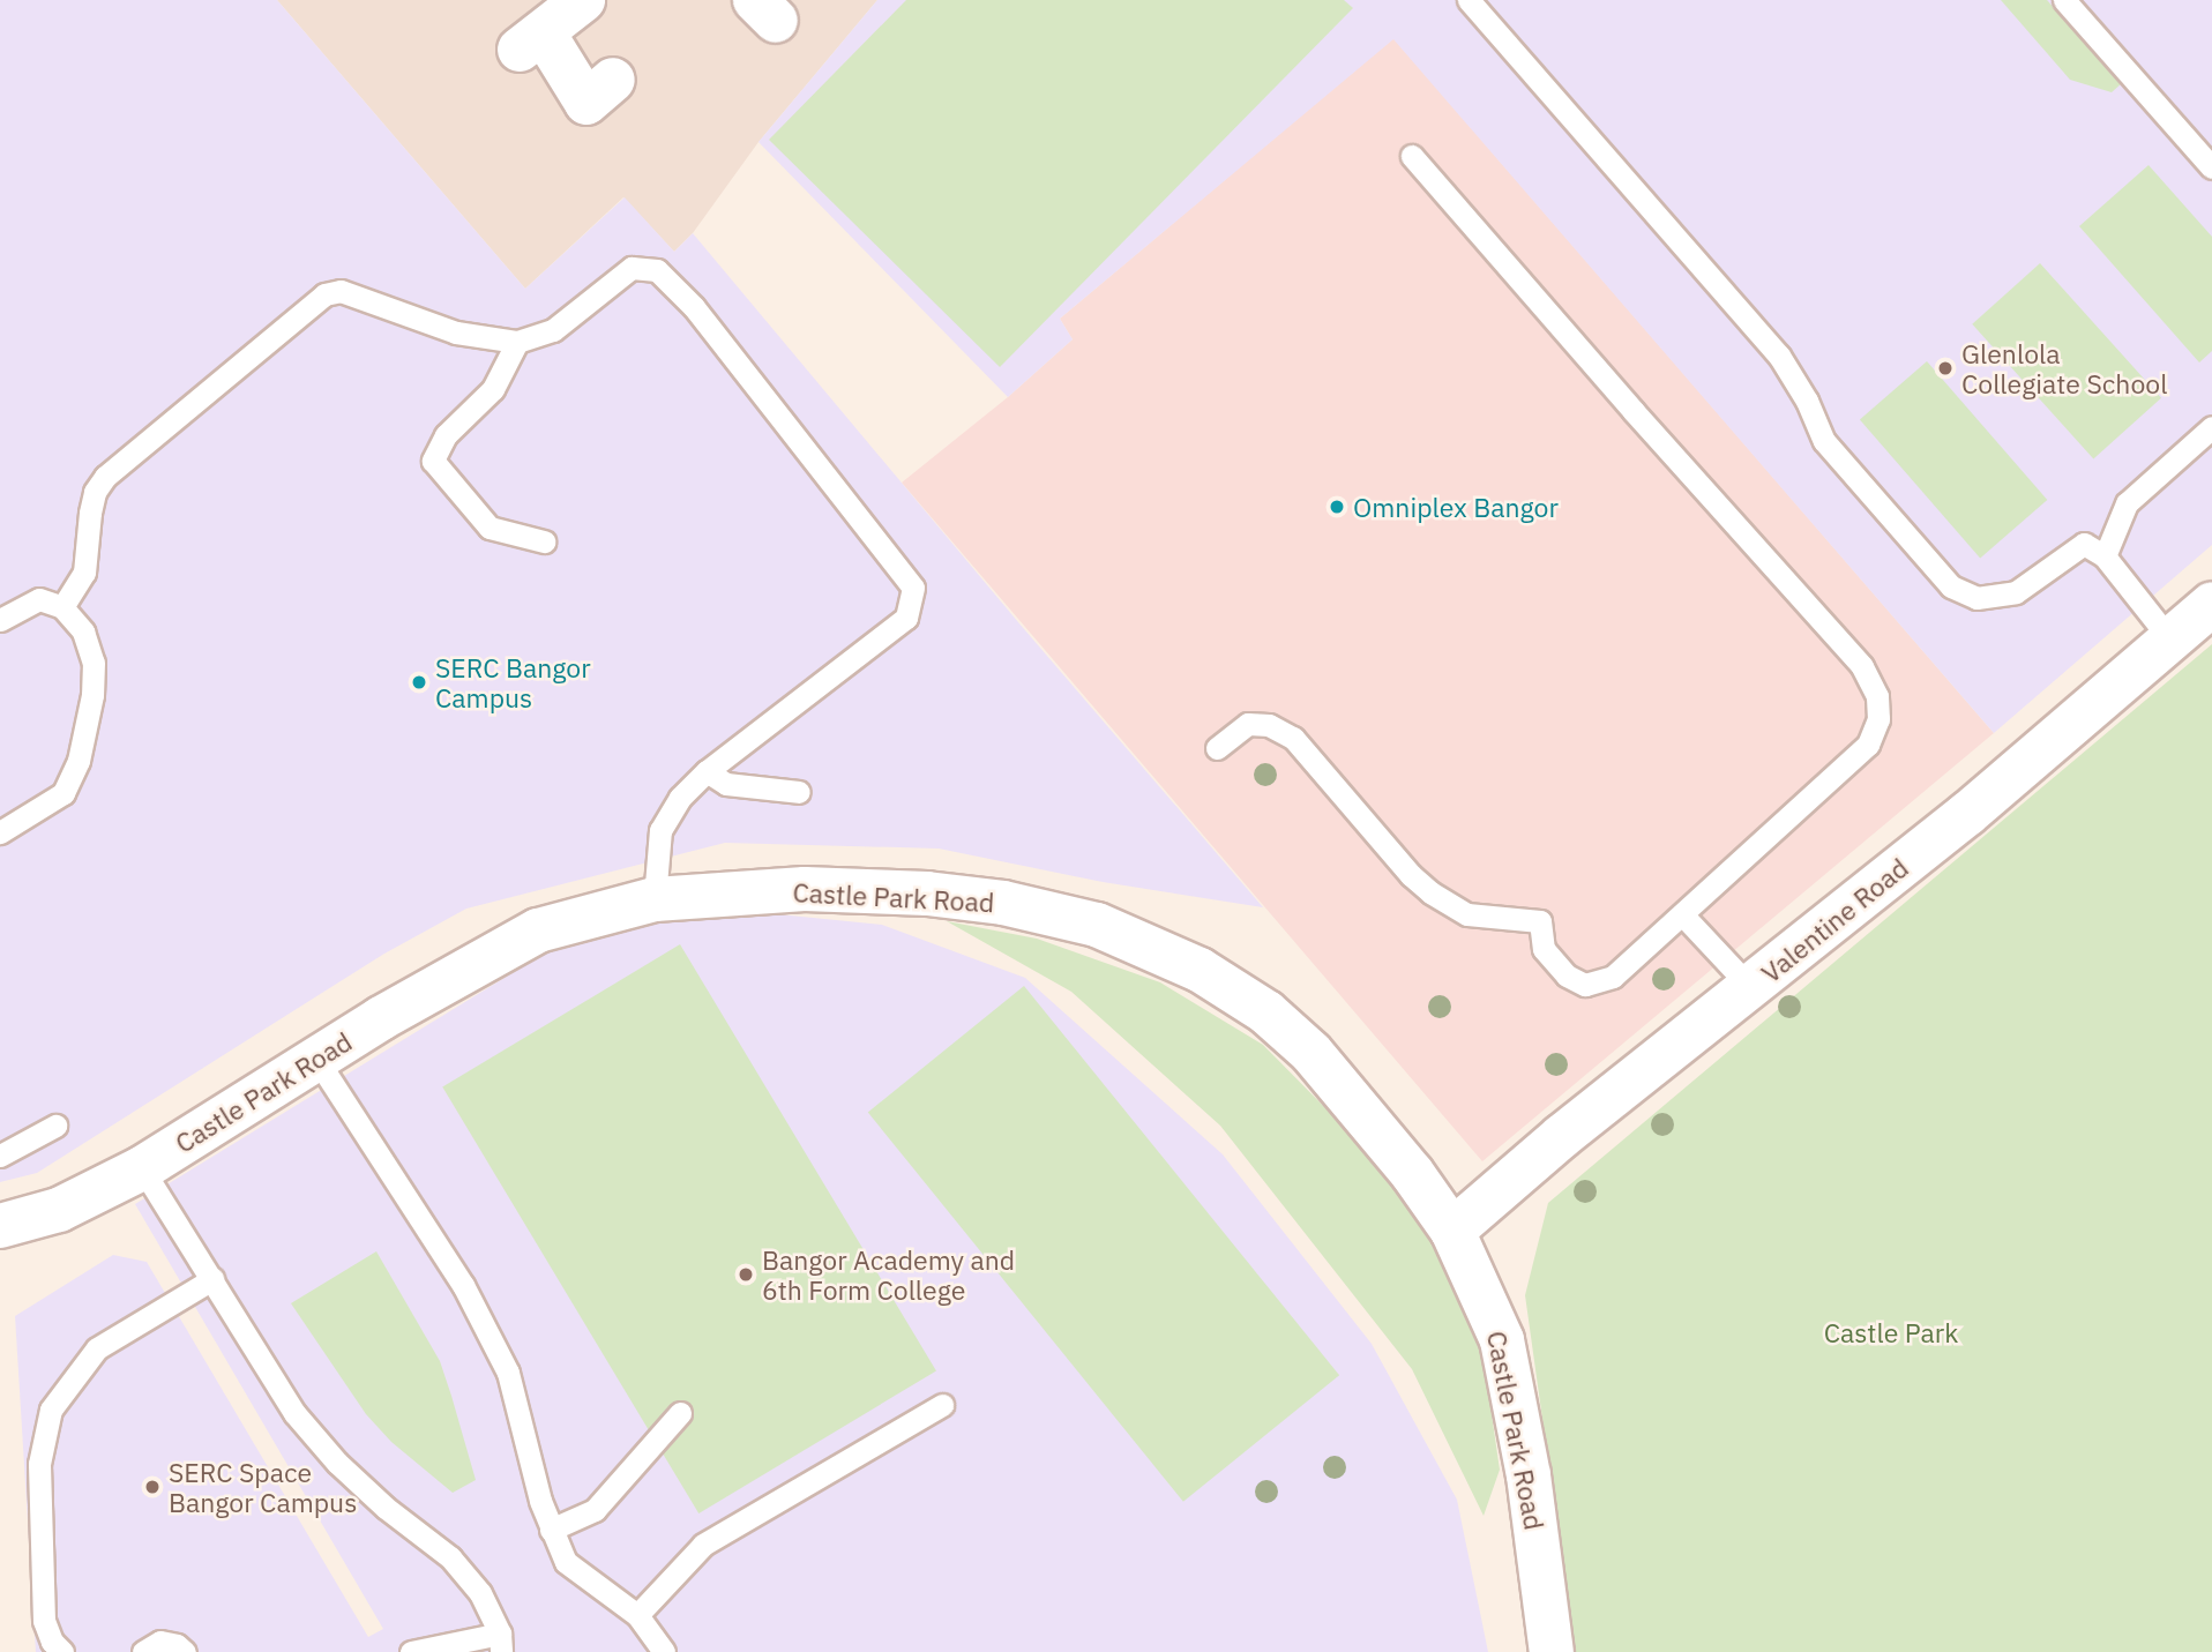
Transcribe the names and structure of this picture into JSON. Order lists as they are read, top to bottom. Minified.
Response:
{"streets":{"street":["Castle Park Road","Valentine Road"]},"crossings":[["Castle Park Road","Valentine Road"]],"parks":["Castle Park"],"places":["Glenlola Collegiate School","Omniplex Bangor","SERC Bangor Campus","Bangor Academy and 6th Form College","SERC Space Bangor Campus"]}
